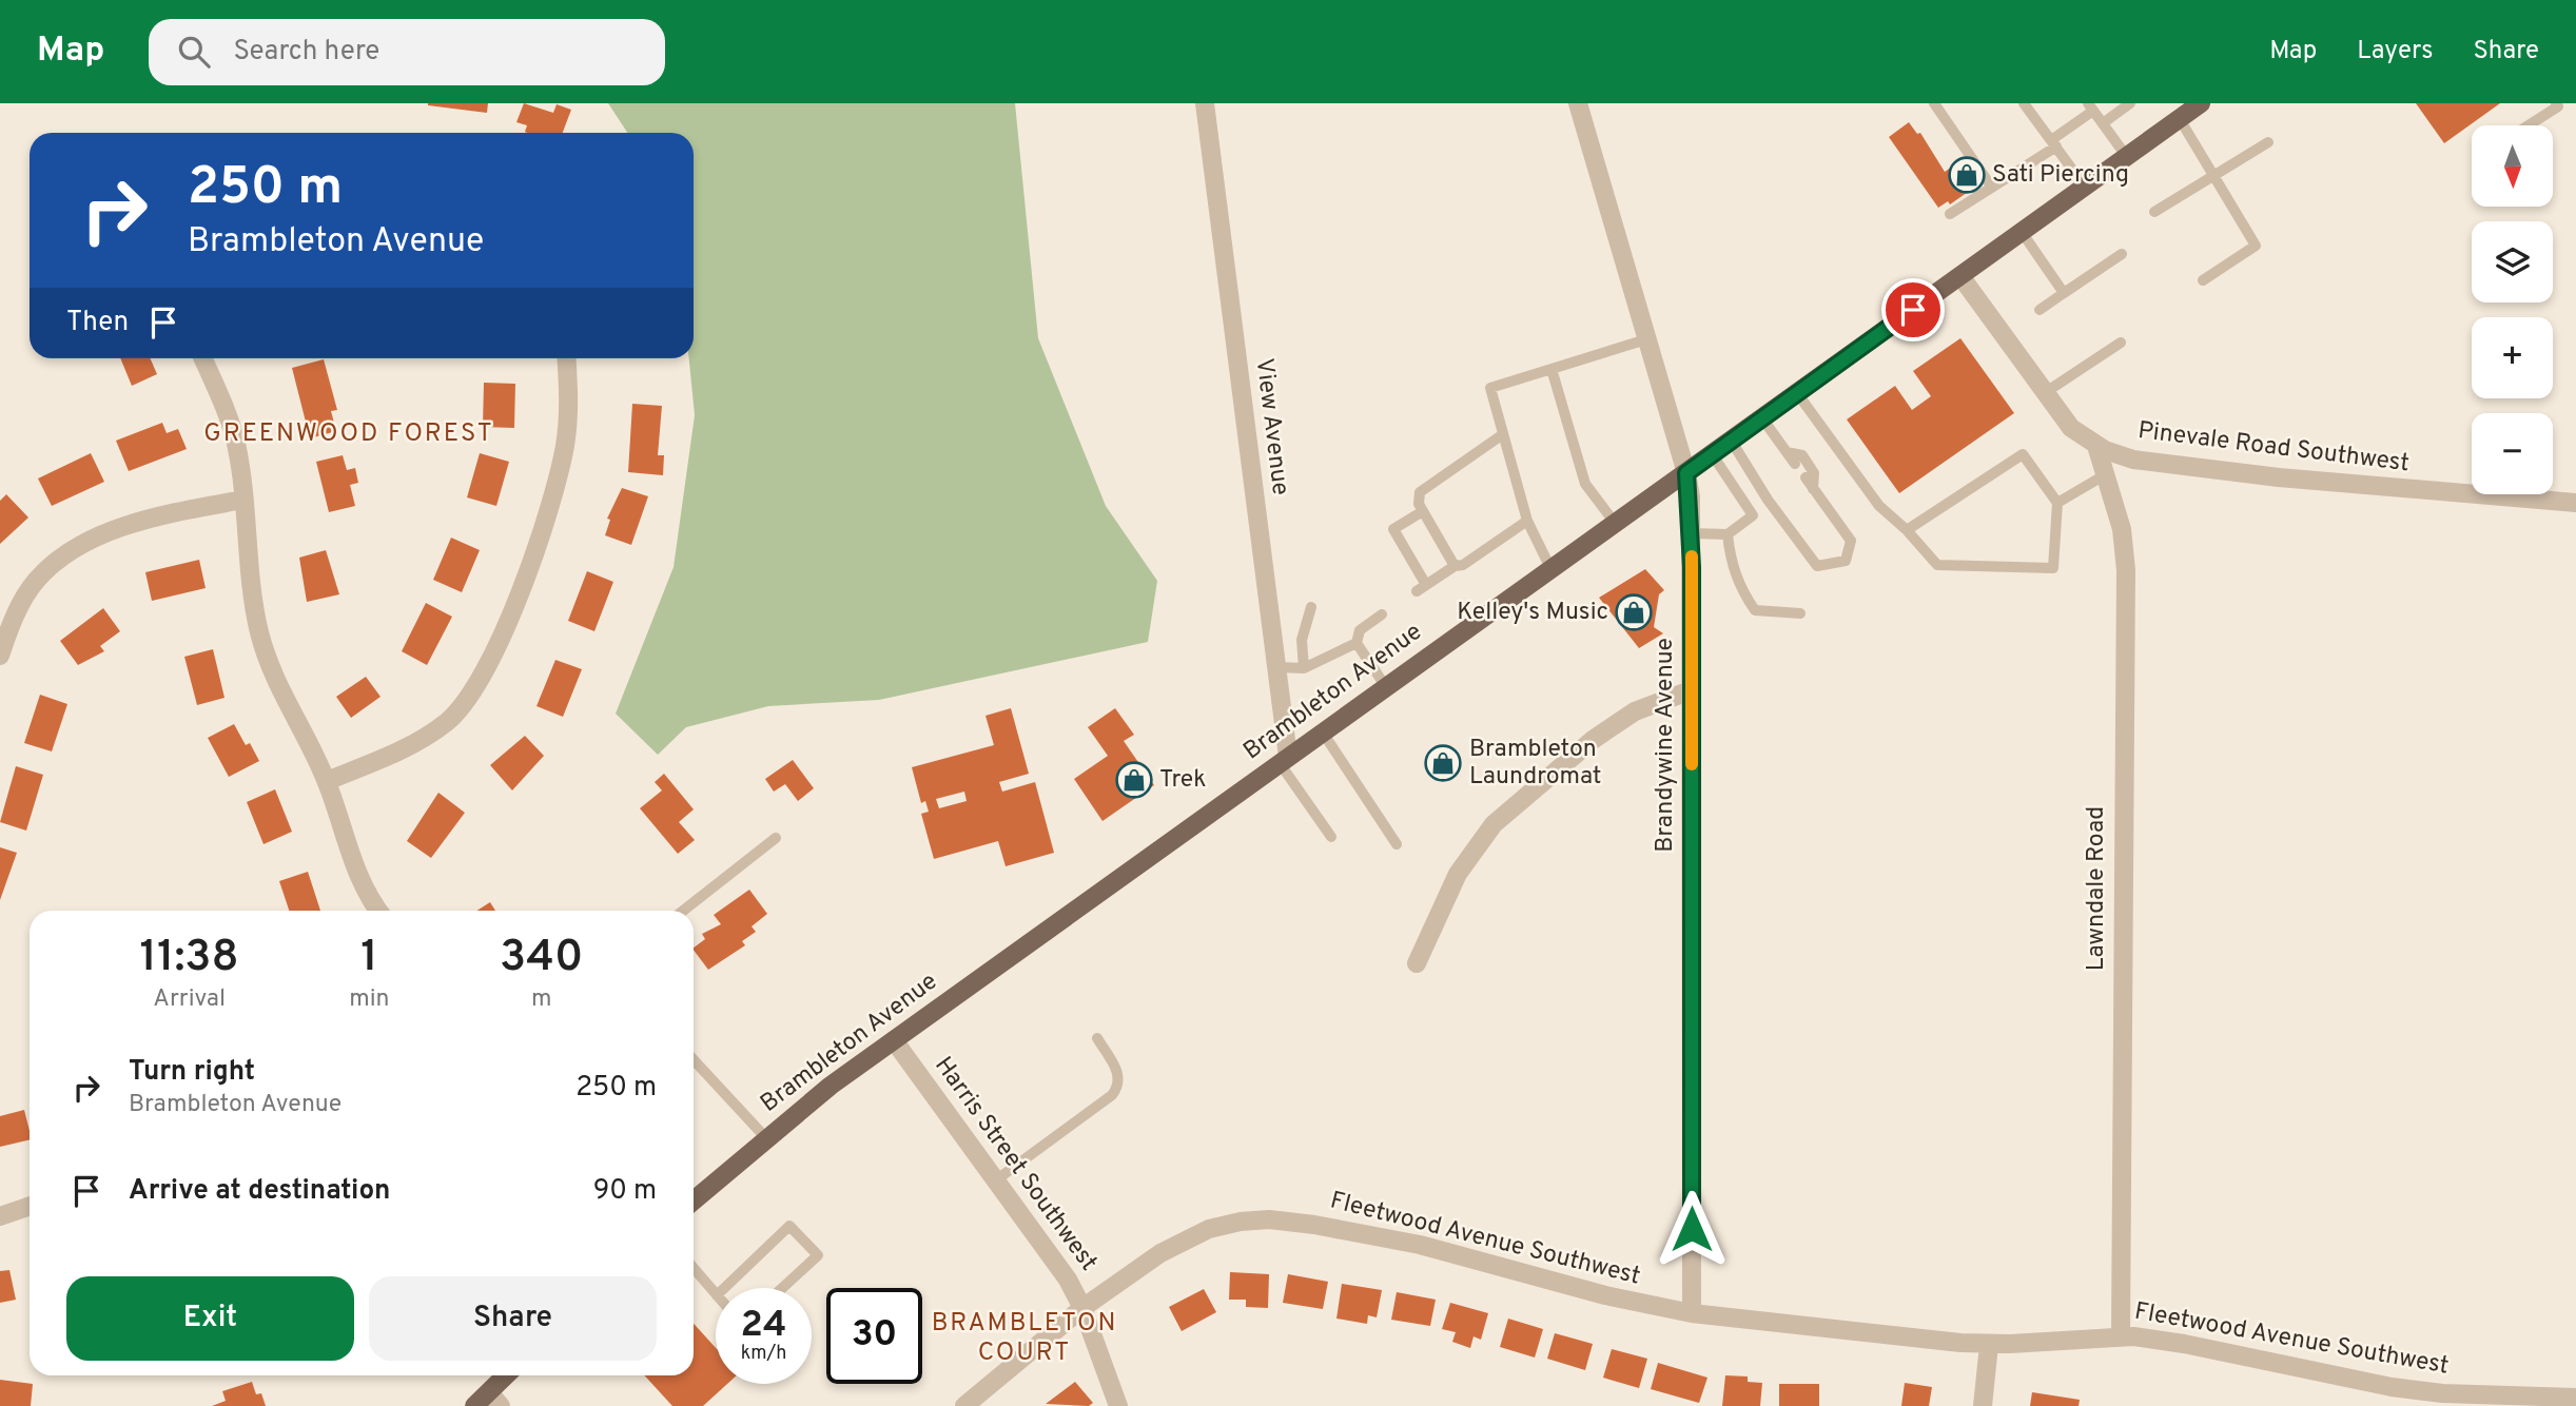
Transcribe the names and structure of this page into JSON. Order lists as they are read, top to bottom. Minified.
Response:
{"streets":{"main road":["Brambleton Avenue"],"street":["View Avenue","Pinevale Road Southwest","Brandywine Avenue","Lawndale Road","Harris Street Southwest","Fleetwood Avenue Southwest"]},"crossings":[["View Avenue","Brambleton Avenue"],["Pinevale Road Southwest","Brambleton Avenue"],["Pinevale Road Southwest","Lawndale Road"],["Brambleton Avenue","Brandywine Avenue"],["Brambleton Avenue","Harris Street Southwest"],["Brandywine Avenue","Fleetwood Avenue Southwest"],["Lawndale Road","Fleetwood Avenue Southwest"],["Harris Street Southwest","Fleetwood Avenue Southwest"]],"districts":["GREENWOOD FOREST","BRAMBLETON COURT"],"places":{"shop":["Sati Piercing","Kelley's Music","Brambleton Laundromat","Trek"]},"north":"bottom","page":{"header":"Map","search":"Search here","nav":["Map","Layers","Share"],"map_buttons":["+","−"],"turn":["250 m","Brambleton Avenue"],"then":"Then","eta":["11:38","Arrival","1","min","340","m"],"list":[{"name":"Turn right","note":"Brambleton Avenue","value":"250 m"},{"name":"Arrive at destination","value":"90 m"}],"buttons":["Exit","Share"],"speed":"24 km/h","limit":"30"}}
